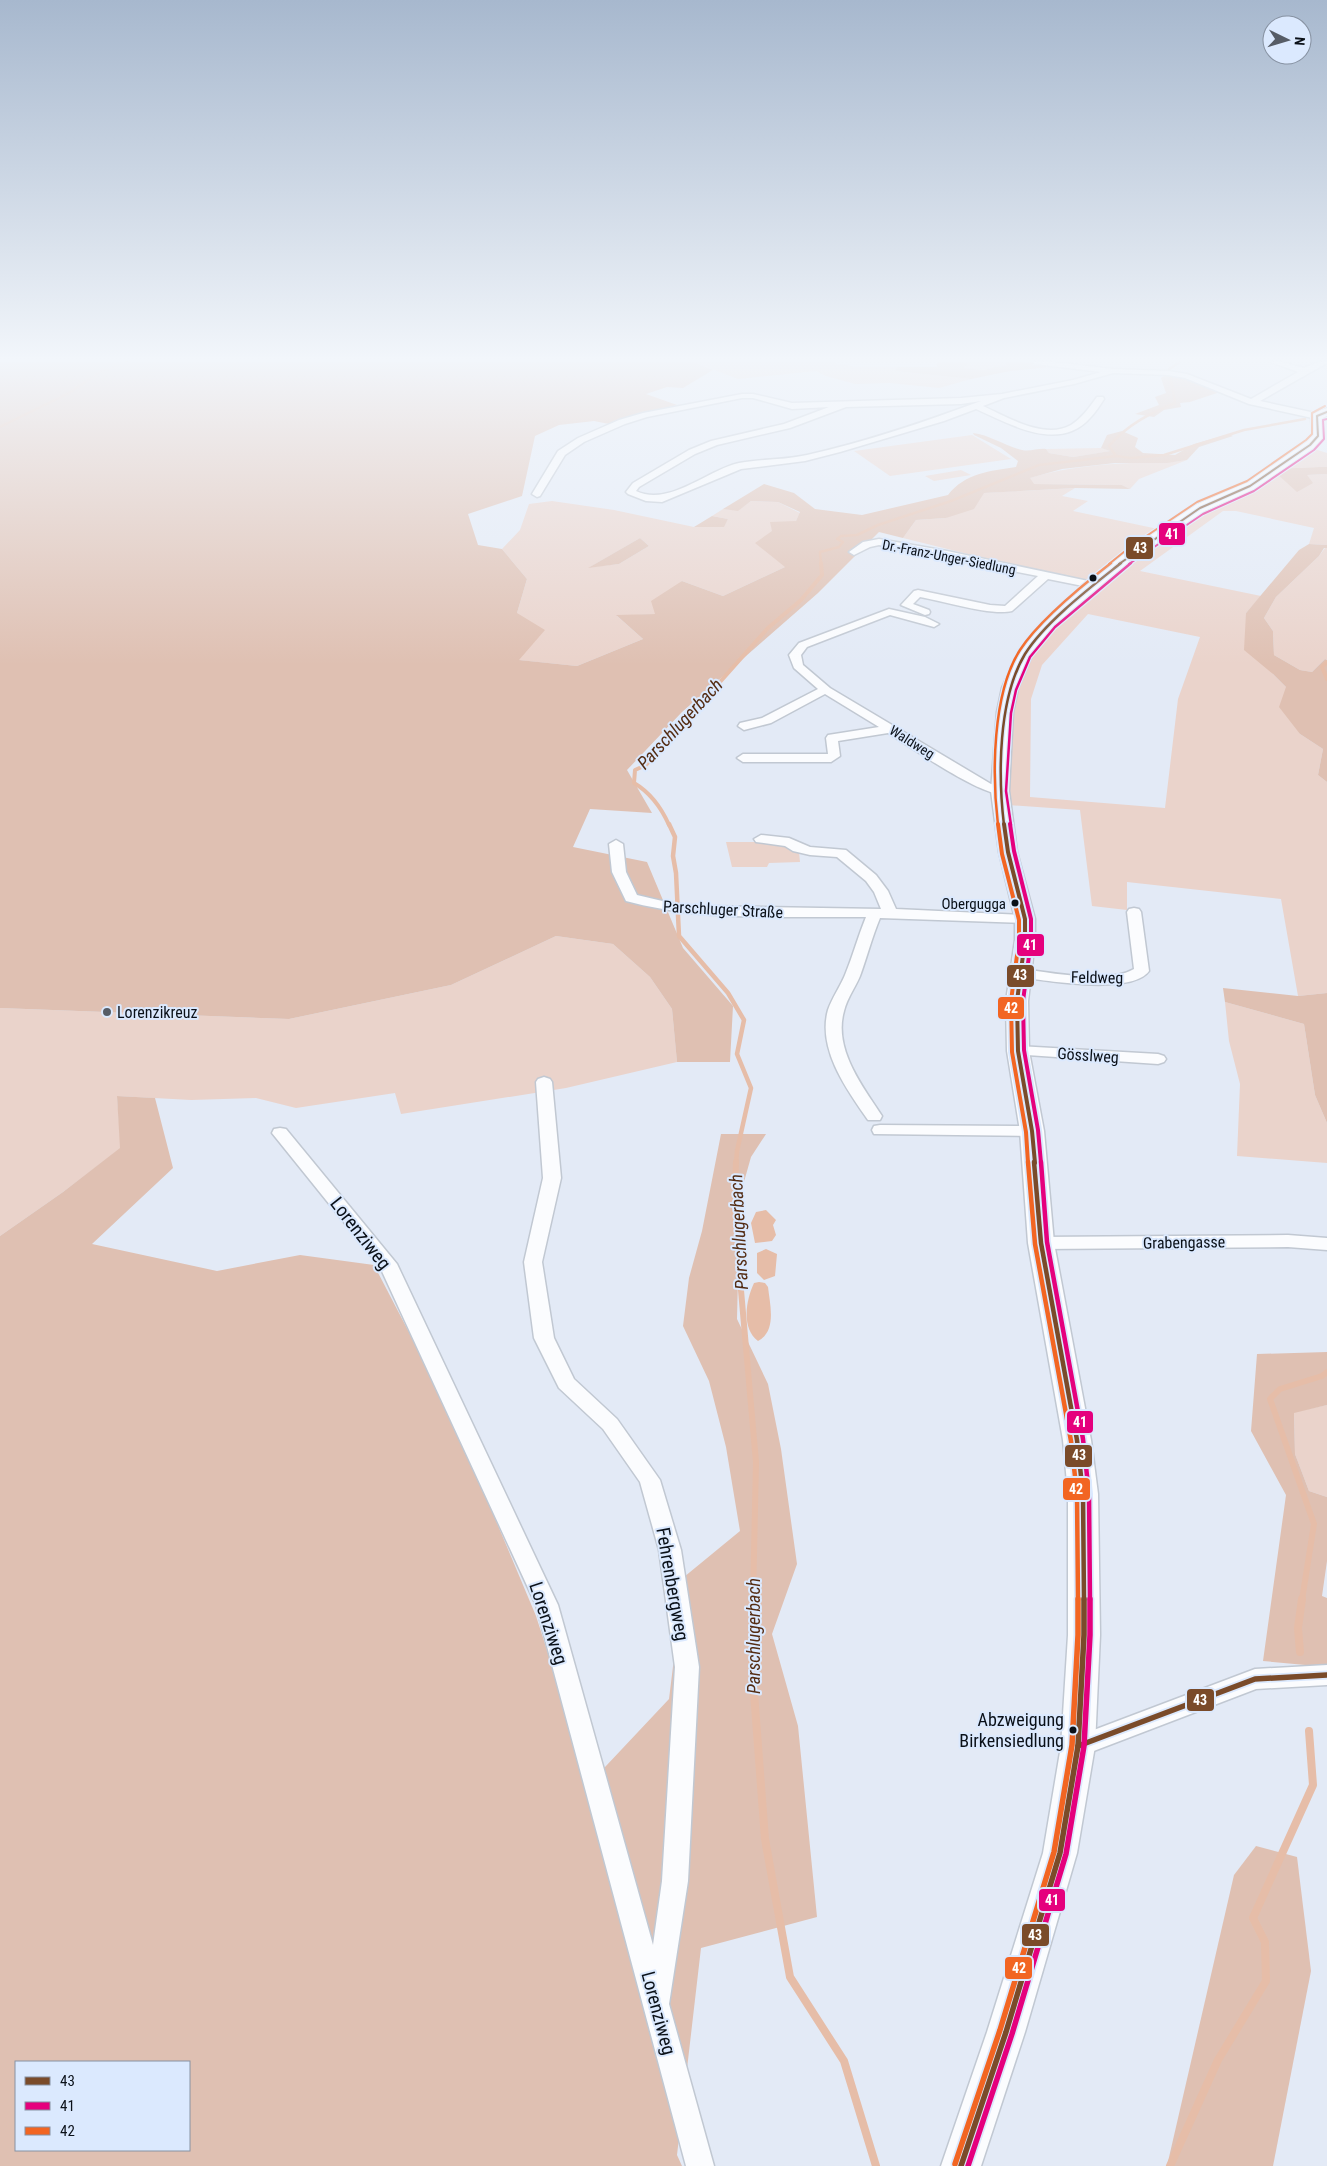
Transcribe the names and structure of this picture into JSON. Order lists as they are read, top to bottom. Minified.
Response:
{"streets":{"street":["Dr.-Franz-Unger-Siedlung","Waldweg","Parschluger Straße","Feldweg","Gösslweg","Lorenziweg","Grabengasse","Fehrenbergweg"]},"crossings":[["Dr.-Franz-Unger-Siedlung","Waldweg"],["Lorenziweg","Fehrenbergweg"]],"water":["Parschlugerbach"],"places":["Obergugga","Lorenzikreuz","Abzweigung Birkensiedlung"],"lines":["transit line 43","transit line 41","transit line 42"],"legend":["43","41","42"],"north":"right"}
